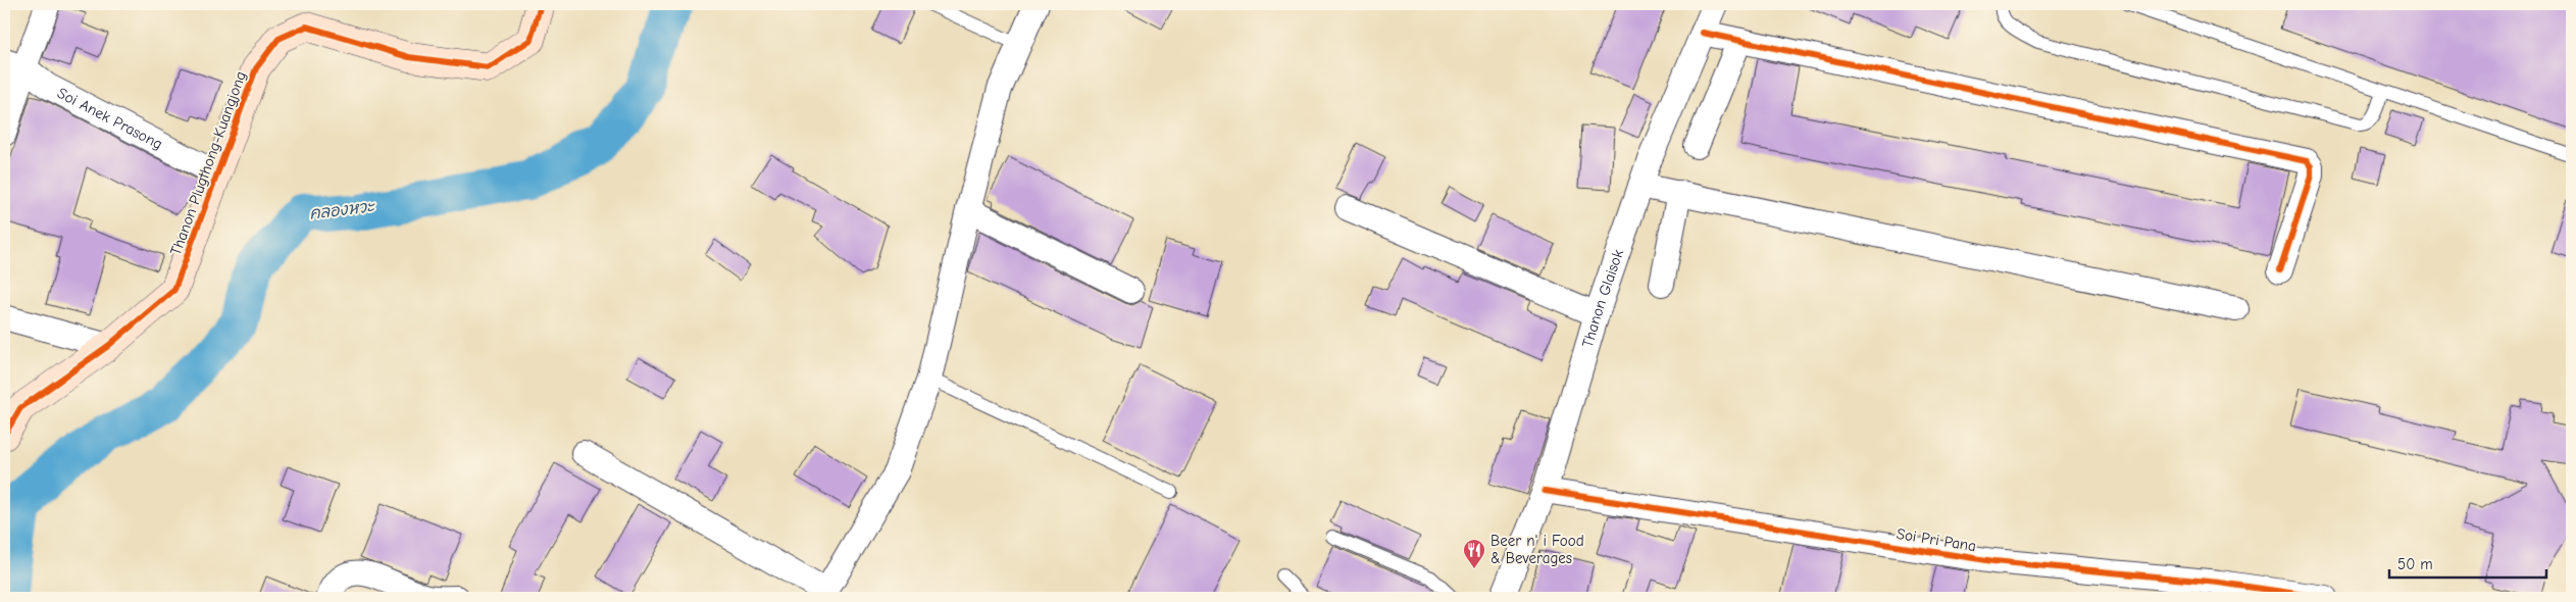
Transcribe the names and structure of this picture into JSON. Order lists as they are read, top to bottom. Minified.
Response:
{"streets":{"street":["Soi Anek Prasong","Thanon Plugthong-Kuangjong","Thanon Glaisok","Soi Pri Pana"]},"crossings":[["Soi Anek Prasong","Thanon Plugthong-Kuangjong"],["Thanon Glaisok","Soi Pri Pana"]],"water":["คลองหวะ"],"places":{"restaurant":["Beer n' i Food & Beverages"]},"scale_bar":"50 m"}
